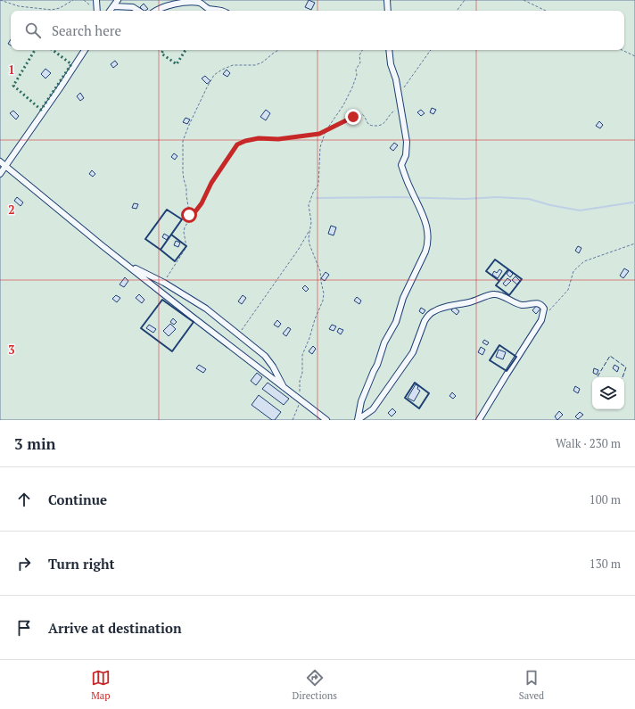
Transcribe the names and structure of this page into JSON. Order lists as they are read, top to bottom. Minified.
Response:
{"page":{"search":"Search here","heading":["3 min","Walk · 230 m"],"list":[["Continue","100 m"],["Turn right","130 m"],"Arrive at destination"],"nav":["Map","Directions","Saved"]},"grid":{"rows":["1","2","3"]}}
